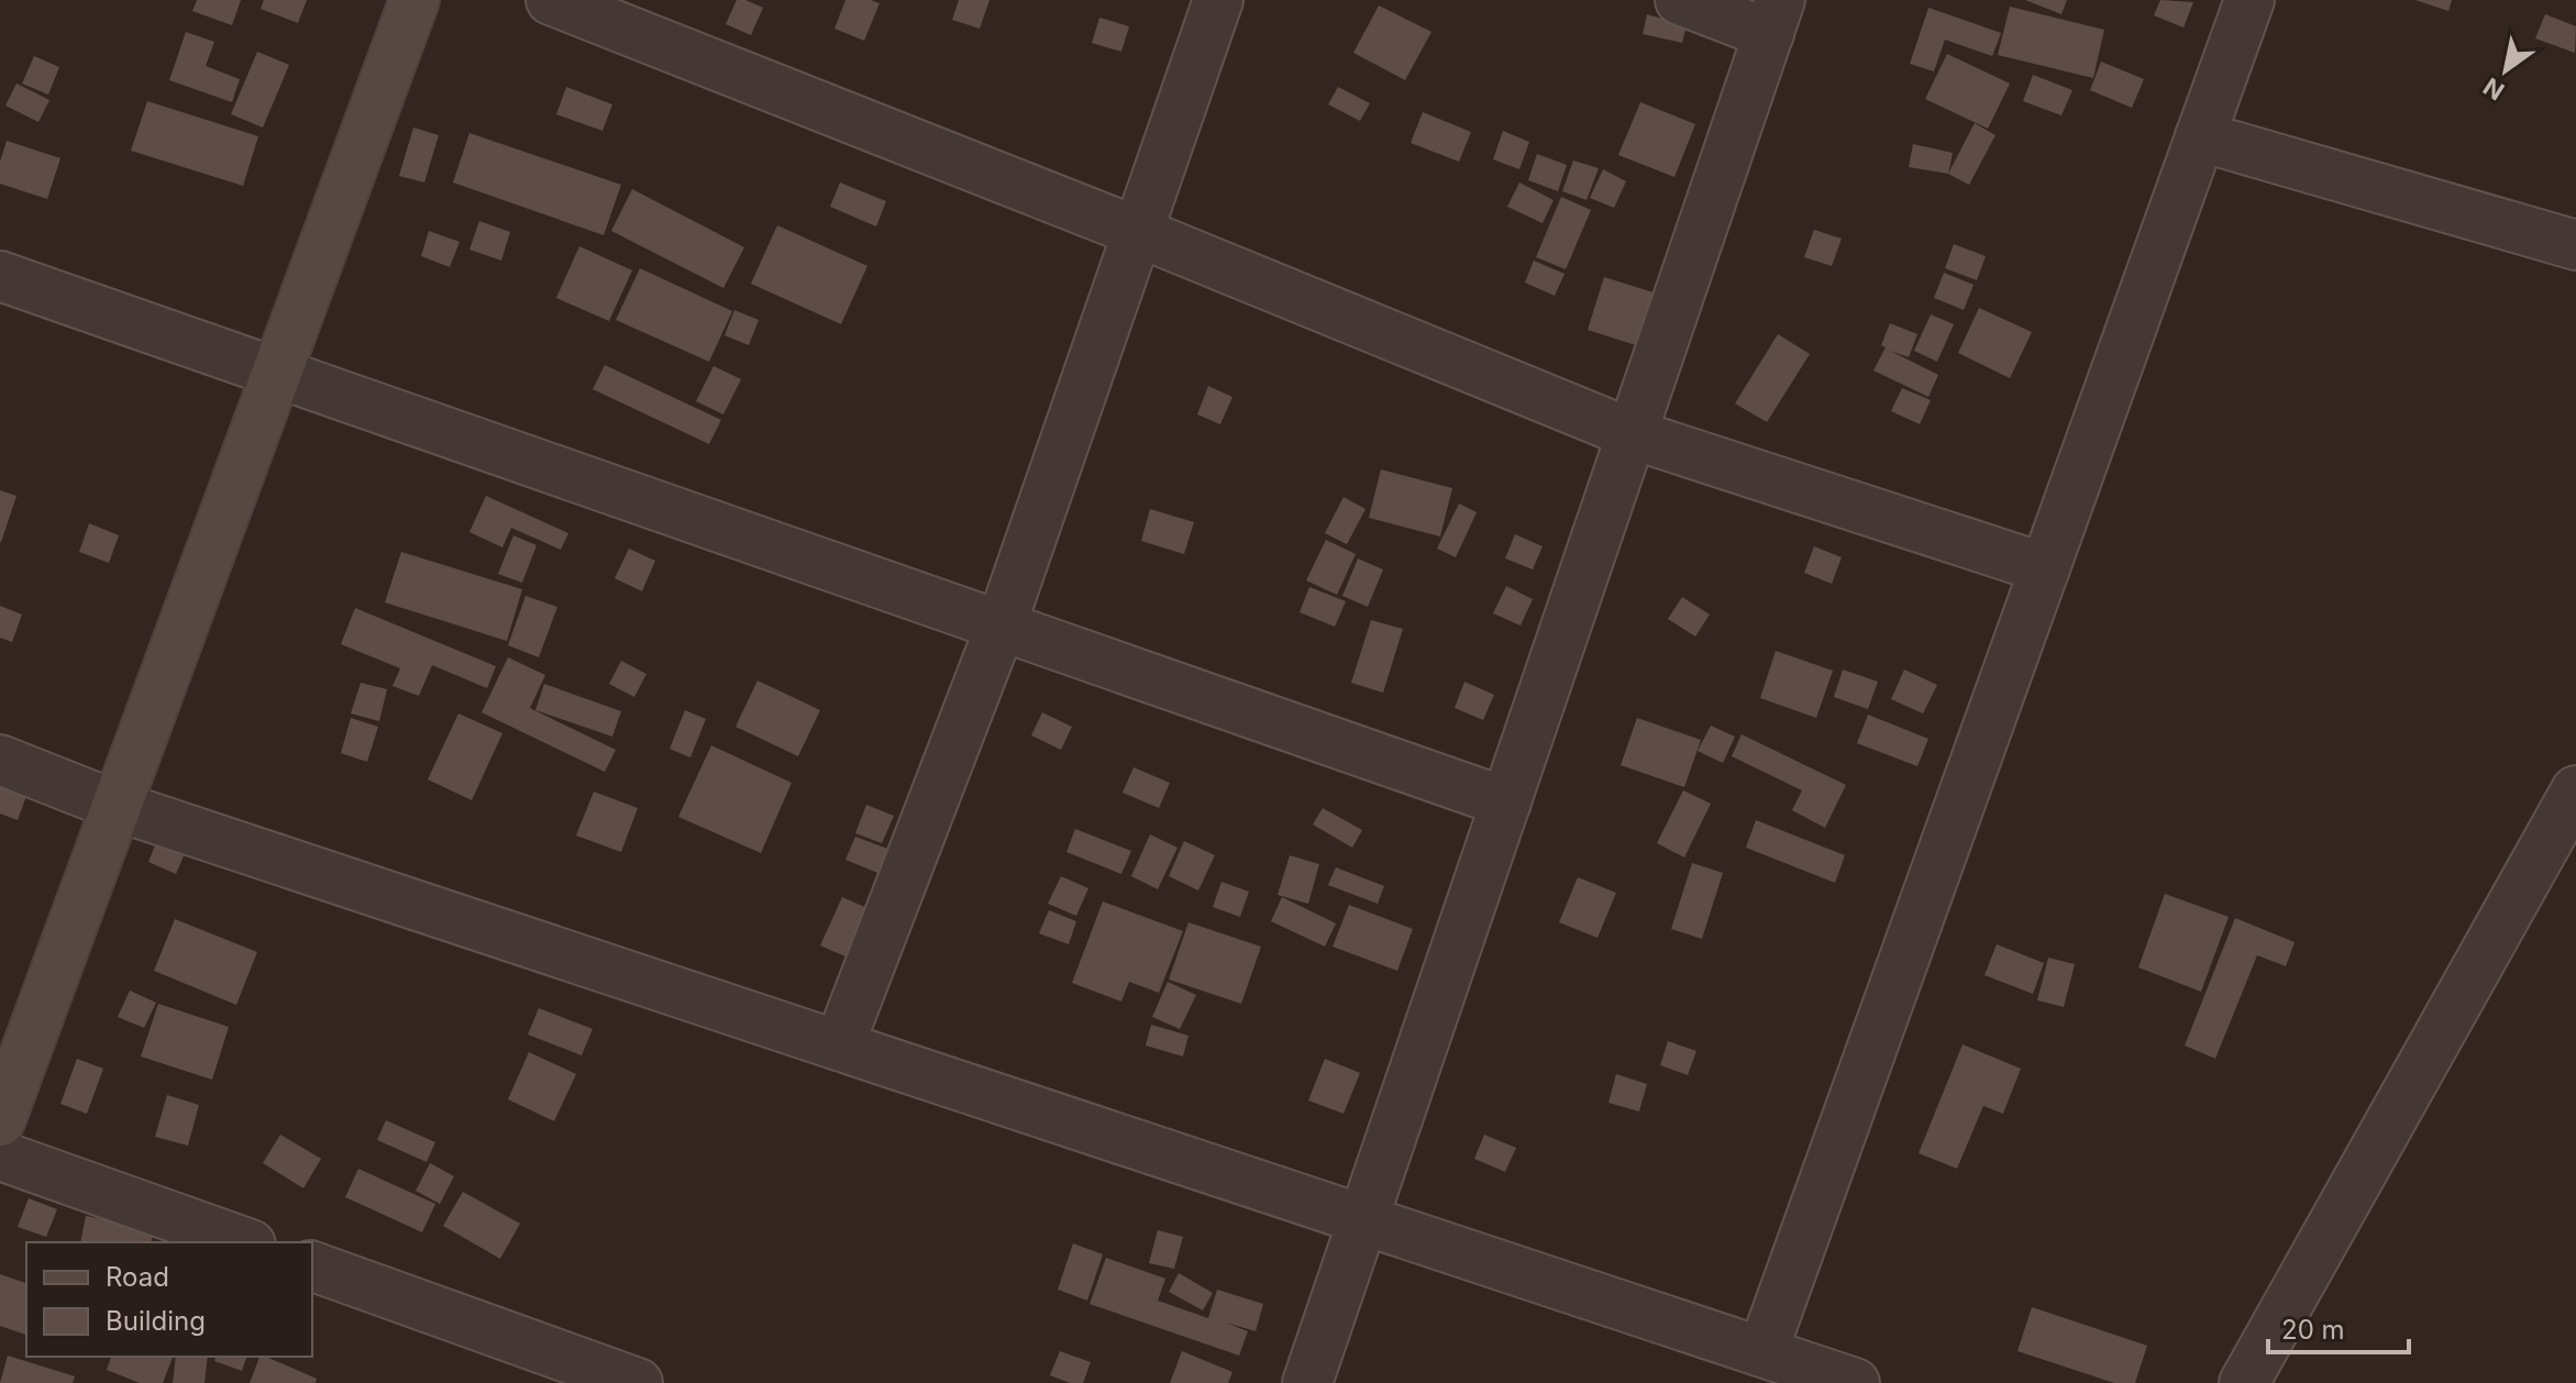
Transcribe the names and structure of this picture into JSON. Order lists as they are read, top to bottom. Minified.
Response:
{"legend":["Road","Building"],"scale_bar":"20 m","north":"bottom left"}
